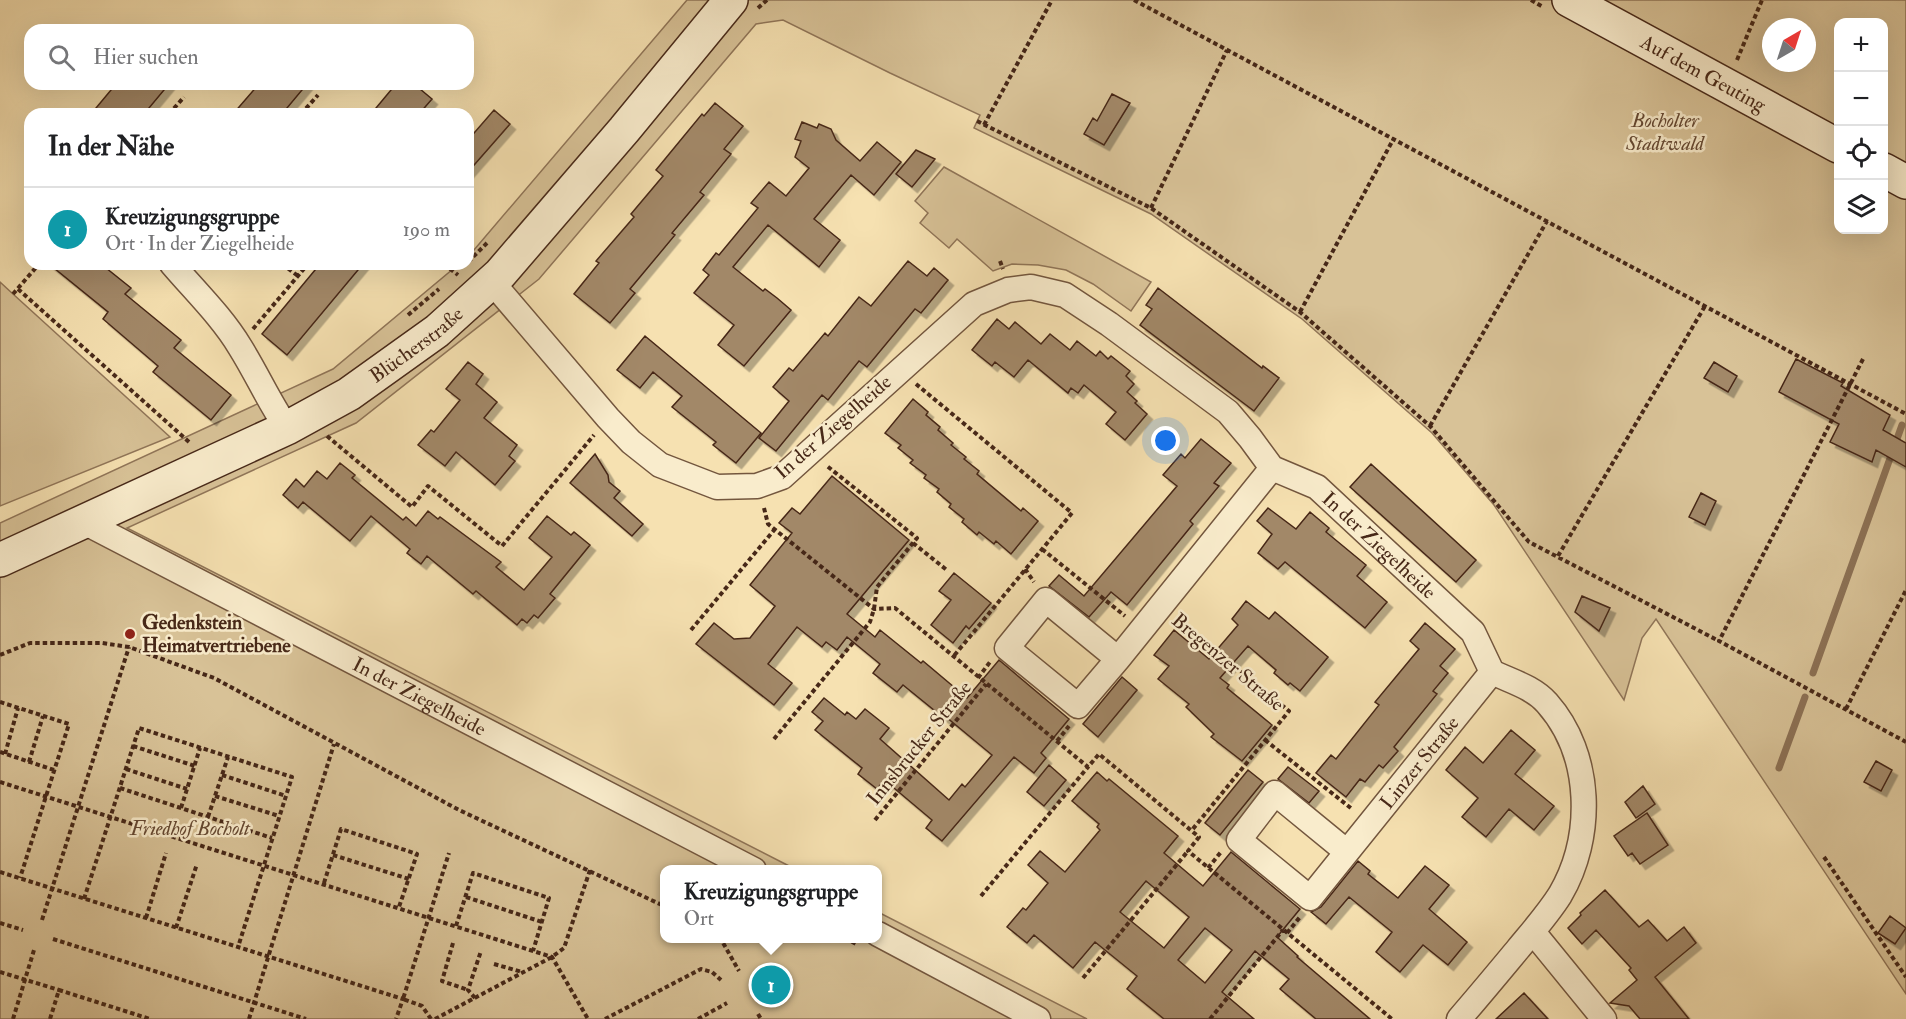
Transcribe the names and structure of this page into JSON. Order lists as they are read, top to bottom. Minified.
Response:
{"streets":{"street":["Auf dem Geuting","Blücherstraße","In der Ziegelheide","Bregenzer Straße","Linzer Straße"],"path":["Innsbrucker Straße"]},"crossings":[["Blücherstraße","In der Ziegelheide"],["In der Ziegelheide","Bregenzer Straße"],["In der Ziegelheide","Innsbrucker Straße"],["In der Ziegelheide","Linzer Straße"]],"parks":["Bocholter Stadtwald","Friedhof Bocholt"],"places":["Gedenkstein Heimatvertriebene"],"north":"top right","page":{"map_buttons":["+","−"],"search":"Hier suchen","heading":"In der Nähe","list":[{"mark":"1","name":"Kreuzigungsgruppe","note":"Ort · In der Ziegelheide","value":"190 m"}],"popup":["Kreuzigungsgruppe","Ort"],"pins":"1"}}
